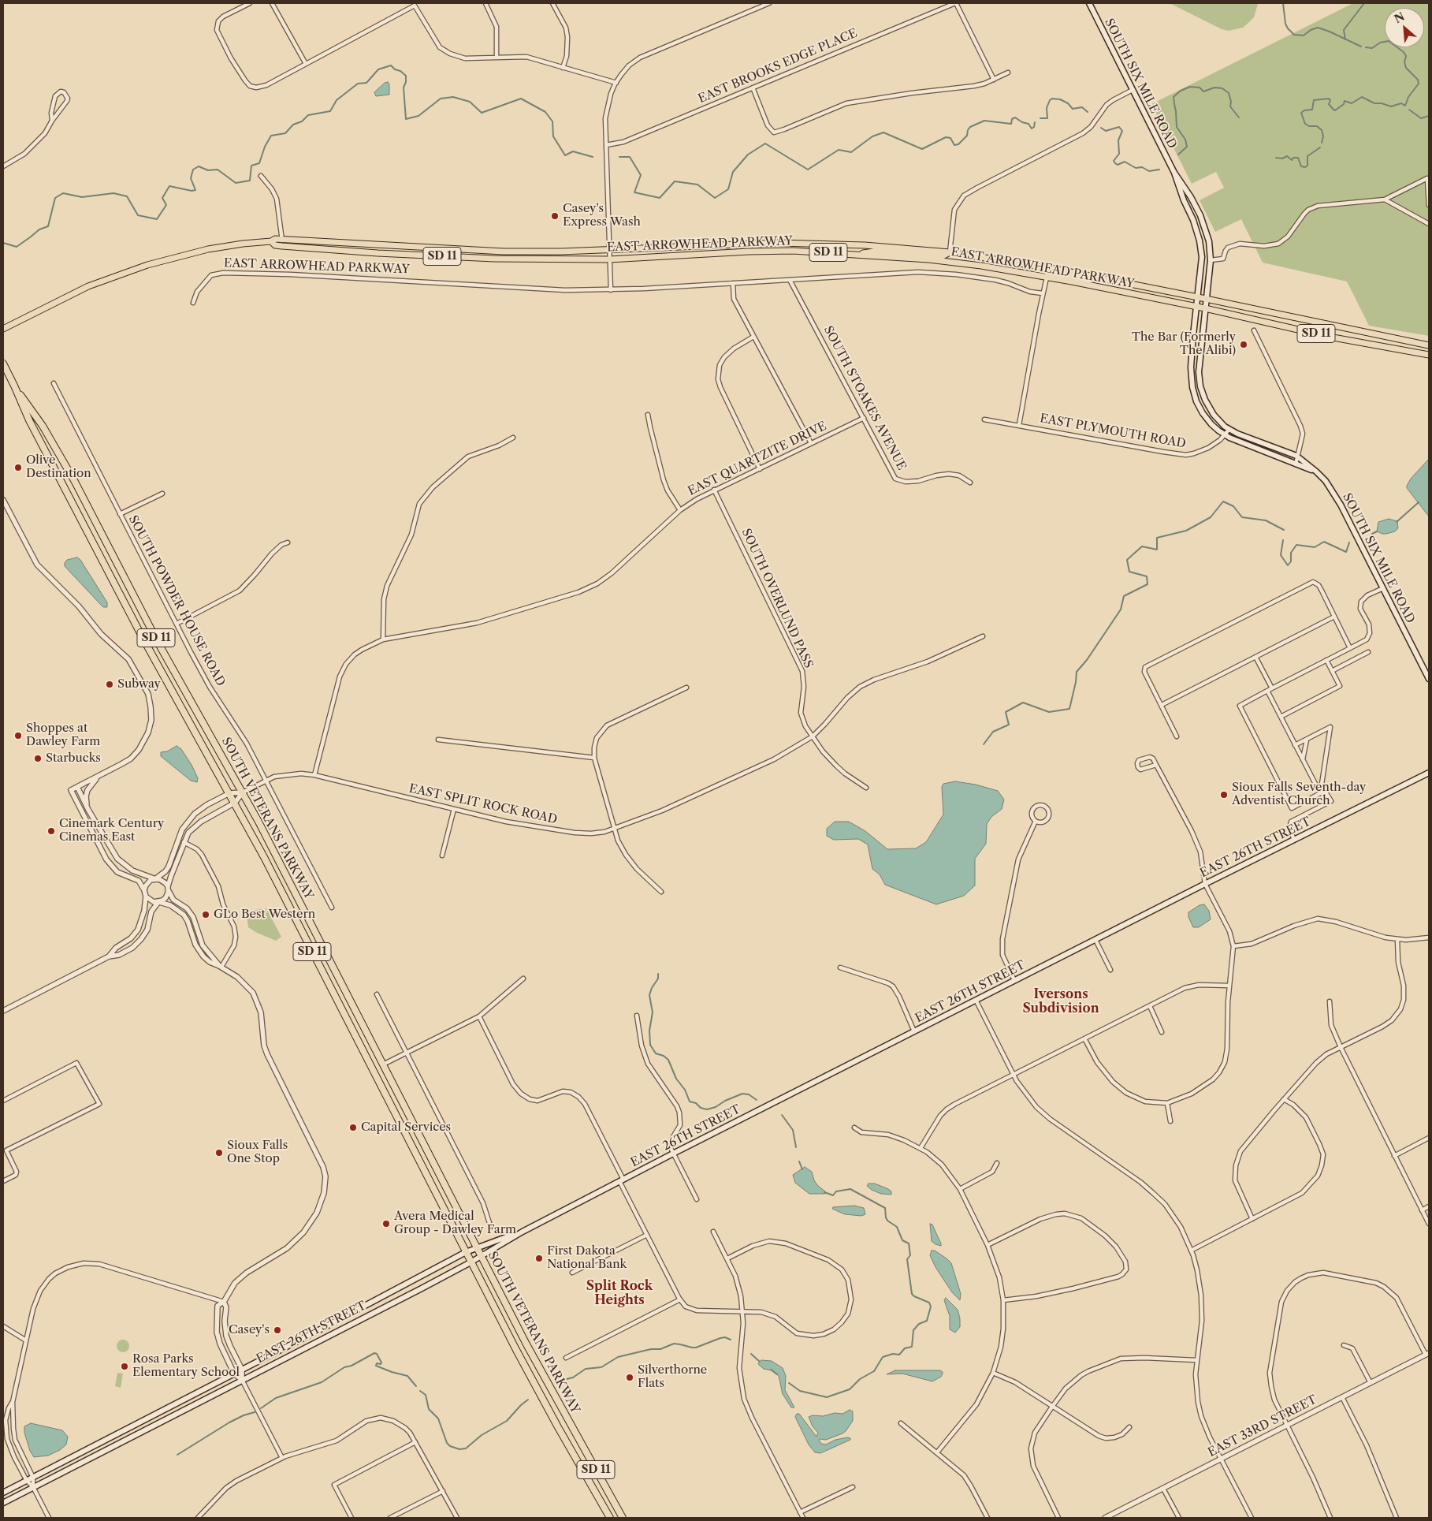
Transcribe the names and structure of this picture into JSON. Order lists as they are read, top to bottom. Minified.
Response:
{"streets":{"highway":["SD 11","SOUTH VETERANS PARKWAY"],"main road":["SOUTH SIX MILE ROAD","EAST ARROWHEAD PARKWAY","EAST 26TH STREET"],"street":["EAST BROOKS EDGE PLACE","SOUTH STOAKES AVENUE","EAST PLYMOUTH ROAD","EAST QUARTZITE DRIVE","SOUTH OVERLUND PASS","SOUTH POWDER HOUSE ROAD","EAST SPLIT ROCK ROAD","EAST 33RD STREET"]},"crossings":[["SOUTH SIX MILE ROAD","EAST ARROWHEAD PARKWAY"],["SOUTH SIX MILE ROAD","EAST PLYMOUTH ROAD"],["EAST ARROWHEAD PARKWAY","SOUTH STOAKES AVENUE"],["SOUTH STOAKES AVENUE","EAST QUARTZITE DRIVE"],["EAST QUARTZITE DRIVE","SOUTH OVERLUND PASS"],["EAST QUARTZITE DRIVE","EAST SPLIT ROCK ROAD"],["SOUTH OVERLUND PASS","EAST SPLIT ROCK ROAD"],["SOUTH POWDER HOUSE ROAD","EAST SPLIT ROCK ROAD"],["EAST SPLIT ROCK ROAD","SOUTH VETERANS PARKWAY"],["SOUTH VETERANS PARKWAY","EAST 26TH STREET"]],"districts":["Iversons Subdivision","Split Rock Heights"],"places":["Casey's Express Wash","The Bar (Formerly The Alibi)","Olive Destination","Subway","Shoppes at Dawley Farm","Starbucks","Sioux Falls Seventh-day Adventist Church","Cinemark Century Cinemas East","GLo Best Western","Capital Services","Sioux Falls One Stop","Avera Medical Group - Dawley Farm","First Dakota National Bank","Casey's","Rosa Parks Elementary School","Silverthorne Flats"],"north":"top left"}
